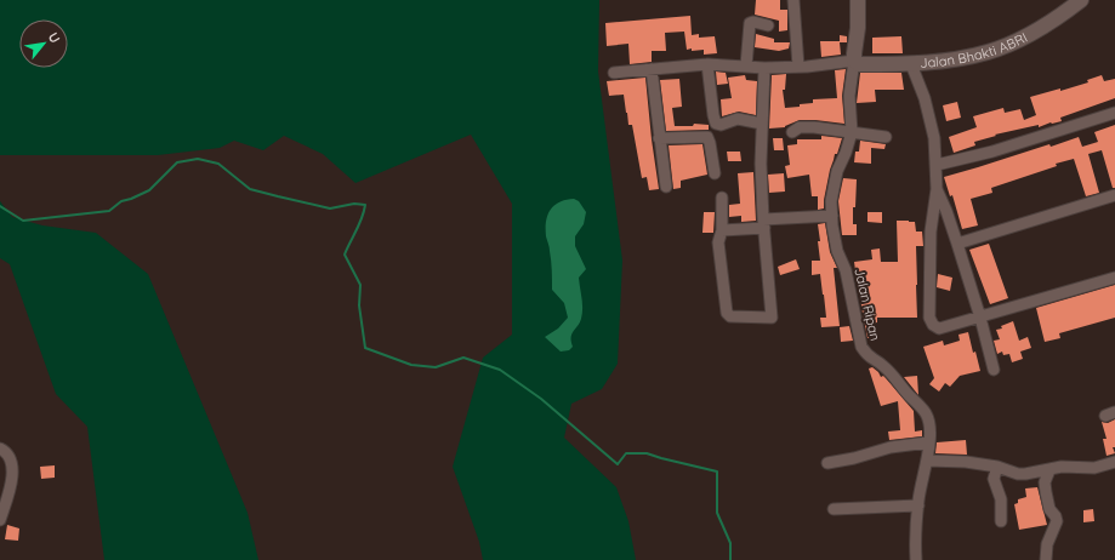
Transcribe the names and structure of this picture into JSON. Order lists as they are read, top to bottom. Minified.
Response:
{"streets":{"street":["Jalan Bhakti ABRI","Jalan Ripan"]},"crossings":[["Jalan Bhakti ABRI","Jalan Ripan"]],"north":"top right"}
